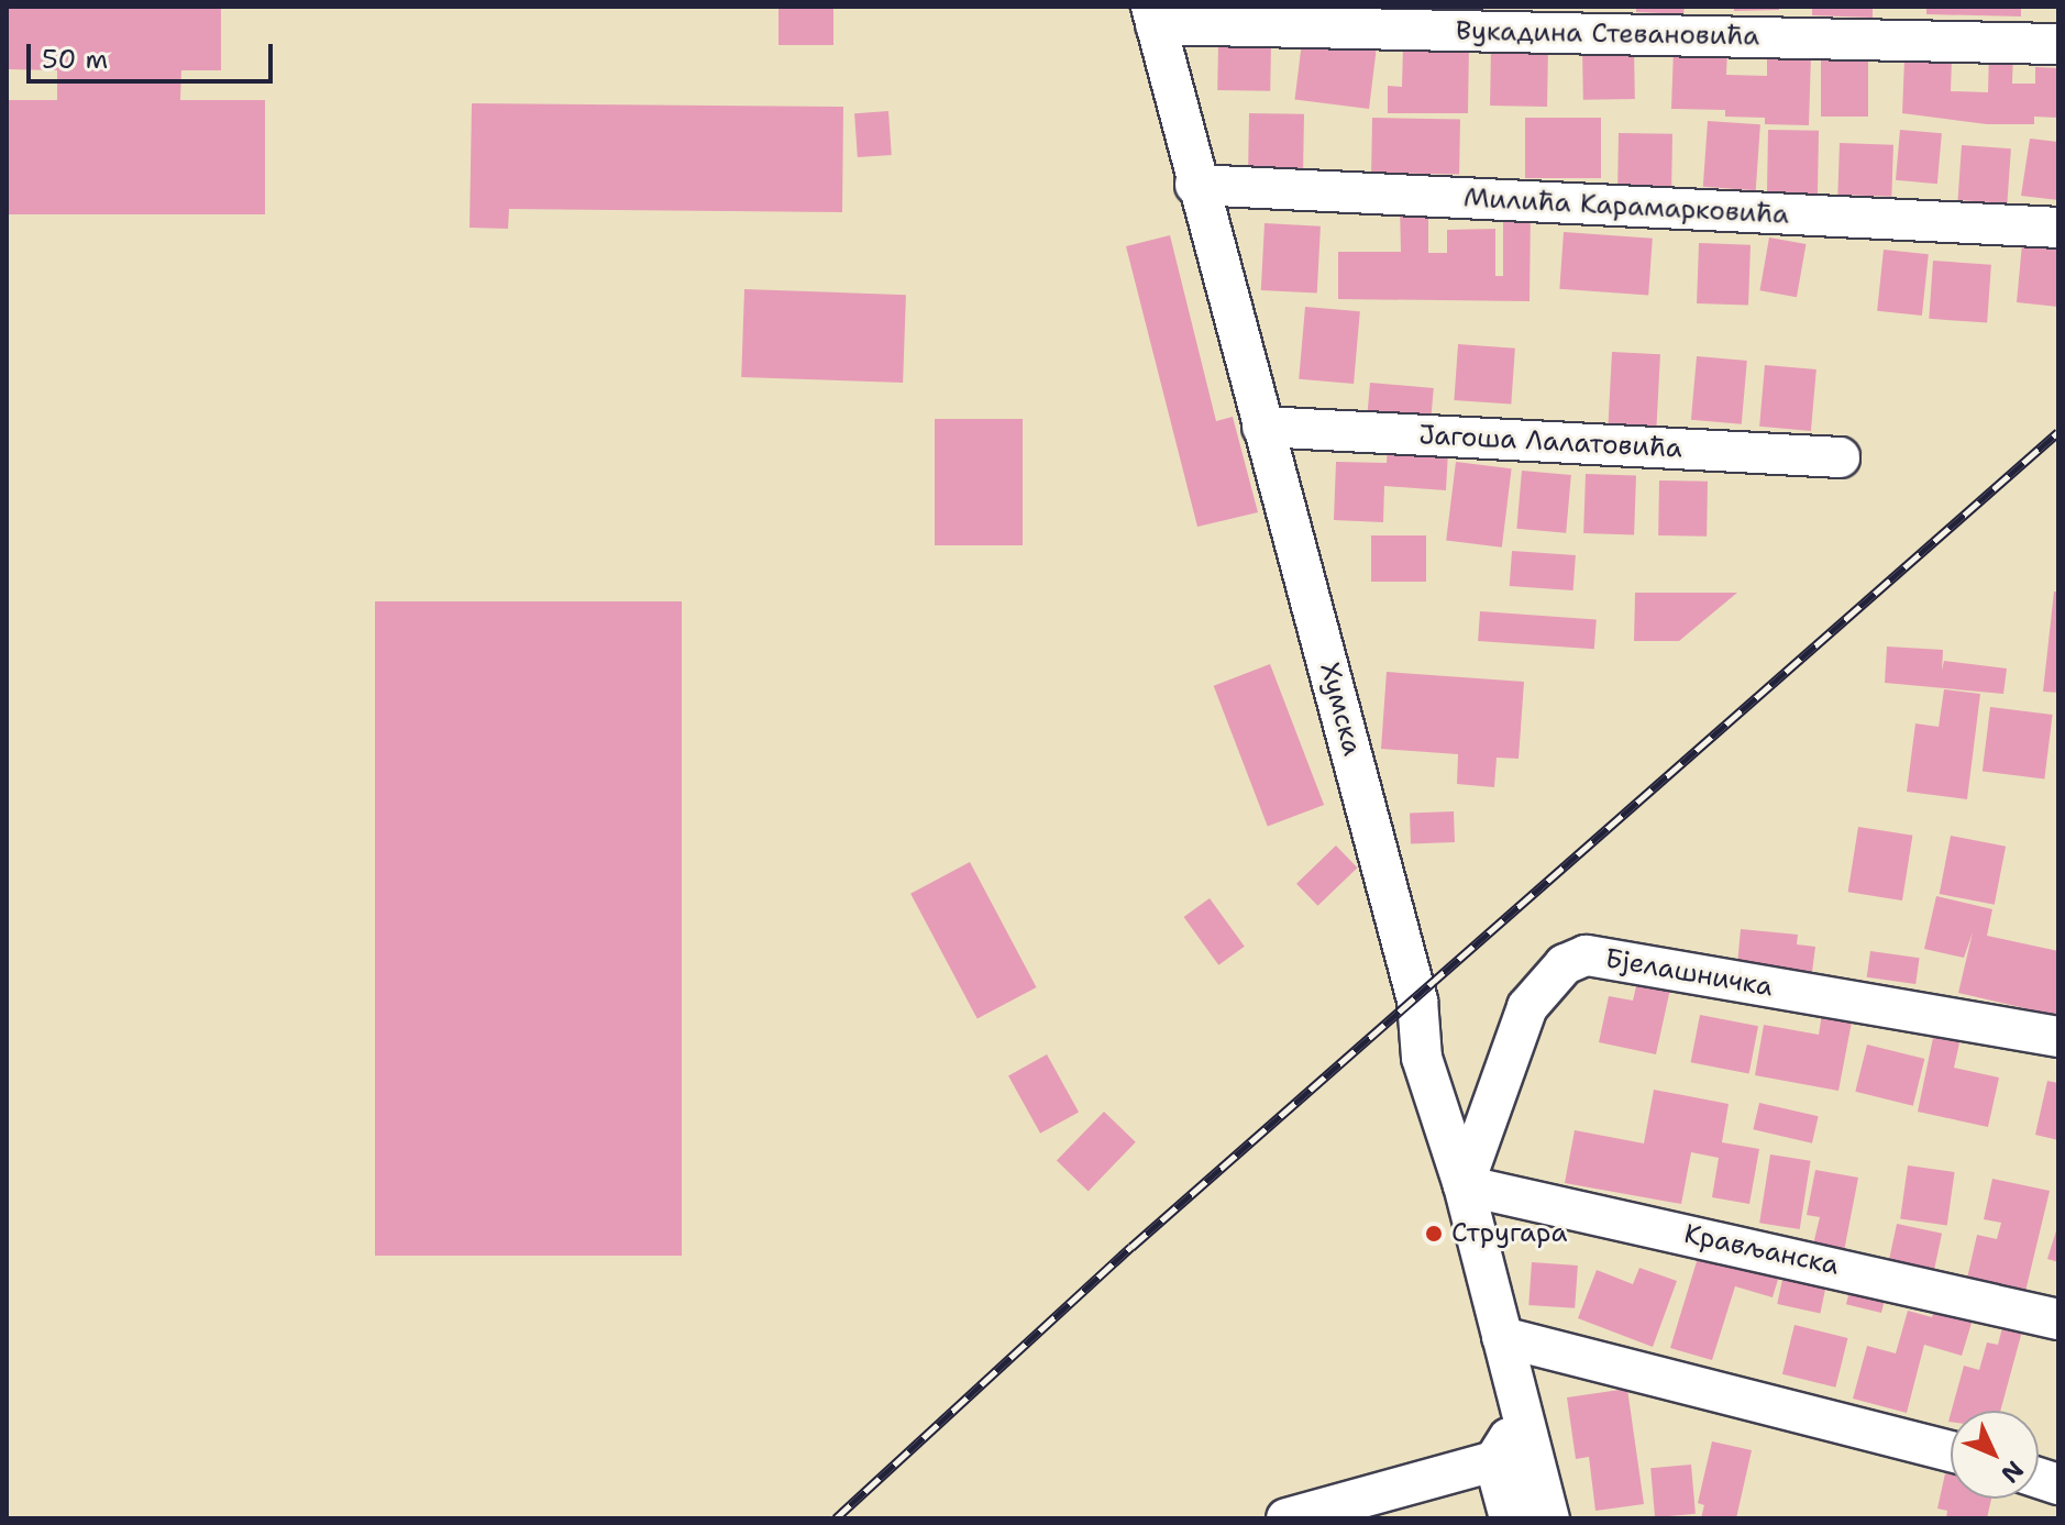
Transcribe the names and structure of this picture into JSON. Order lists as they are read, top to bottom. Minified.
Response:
{"streets":{"street":["Вукадина Стевановића","Милића Карамарковића","Јагоша Лалатовића","Хумска","Бјелашничка","Крављанска"]},"crossings":[["Вукадина Стевановића","Хумска"],["Милића Карамарковића","Хумска"],["Јагоша Лалатовића","Хумска"],["Хумска","Бјелашничка"],["Хумска","Крављанска"],["Бјелашничка","Крављанска"]],"places":["Стругара"],"scale_bar":"50 m","north":"bottom right"}
